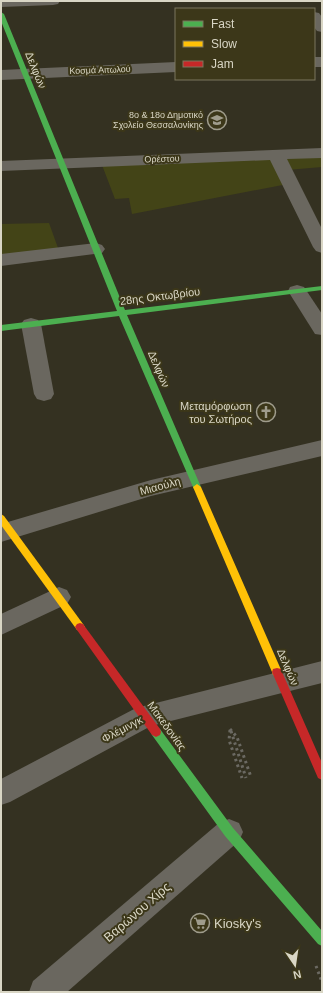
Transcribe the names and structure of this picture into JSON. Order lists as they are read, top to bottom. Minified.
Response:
{"streets":{"main road":["Δελφών","28ης Οκτωβρίου","Μακεδονίας"],"street":["Κοσμά Αιτωλού","Ορέστου","Μιαούλη","Φλέμινγκ","Βαρώνου Χίρς"]},"crossings":[["Δελφών","Κοσμά Αιτωλού"],["Δελφών","Ορέστου"],["Δελφών","28ης Οκτωβρίου"],["Δελφών","Μιαούλη"],["Δελφών","Φλέμινγκ"],["Μιαούλη","Μακεδονίας"],["Μακεδονίας","Φλέμινγκ"],["Μακεδονίας","Βαρώνου Χίρς"]],"places":{"school or university":["8ο & 18ο Δημοτικό Σχολείο Θεσσαλονίκης"],"church":["Μεταμόρφωση του Σωτήρος"],"supermarket":["Kiosky's"]},"legend":["Fast","Slow","Jam"],"north":"bottom"}
